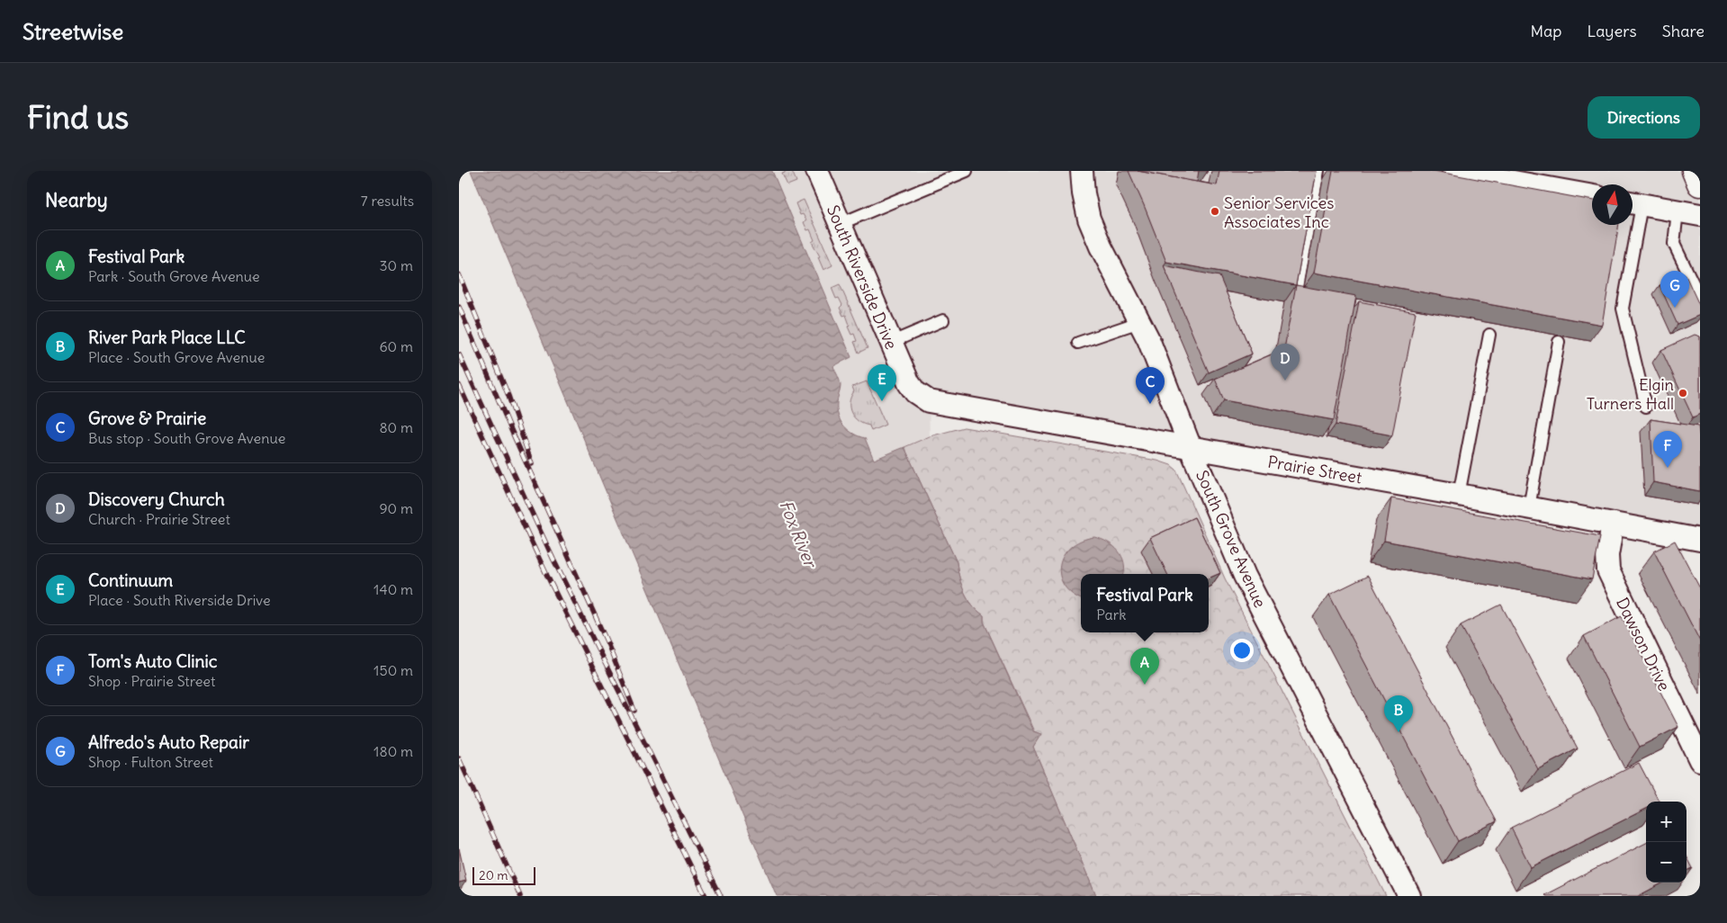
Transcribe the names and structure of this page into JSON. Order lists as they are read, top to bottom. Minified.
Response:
{"streets":{"street":["South Riverside Drive","Prairie Street","South Grove Avenue","Dawson Drive"]},"crossings":[["South Riverside Drive","Prairie Street"],["Prairie Street","South Grove Avenue"],["Prairie Street","Dawson Drive"]],"water":["Fox River"],"places":["Senior Services Associates Inc","Elgin Turners Hall"],"scale_bar":"20 m","north":"top","page":{"header":"Streetwise","nav":["Map","Layers","Share"],"buttons":"Directions","title":"Find us","heading":["Nearby","7 results"],"list":[{"mark":"A","name":"Festival Park","note":"Park · South Grove Avenue","value":"30 m"},{"mark":"B","name":"River Park Place LLC","note":"Place · South Grove Avenue","value":"60 m"},{"mark":"C","name":"Grove & Prairie","note":"Bus stop · South Grove Avenue","value":"80 m"},{"mark":"D","name":"Discovery Church","note":"Church · Prairie Street","value":"90 m"},{"mark":"E","name":"Continuum","note":"Place · South Riverside Drive","value":"140 m"},{"mark":"F","name":"Tom's Auto Clinic","note":"Shop · Prairie Street","value":"150 m"},{"mark":"G","name":"Alfredo's Auto Repair","note":"Shop · Fulton Street","value":"180 m"}],"pins":["G","D","E","C","F","A","B"],"popup":["Festival Park","Park"],"map_buttons":["+","−"],"scale":"20 m"}}
